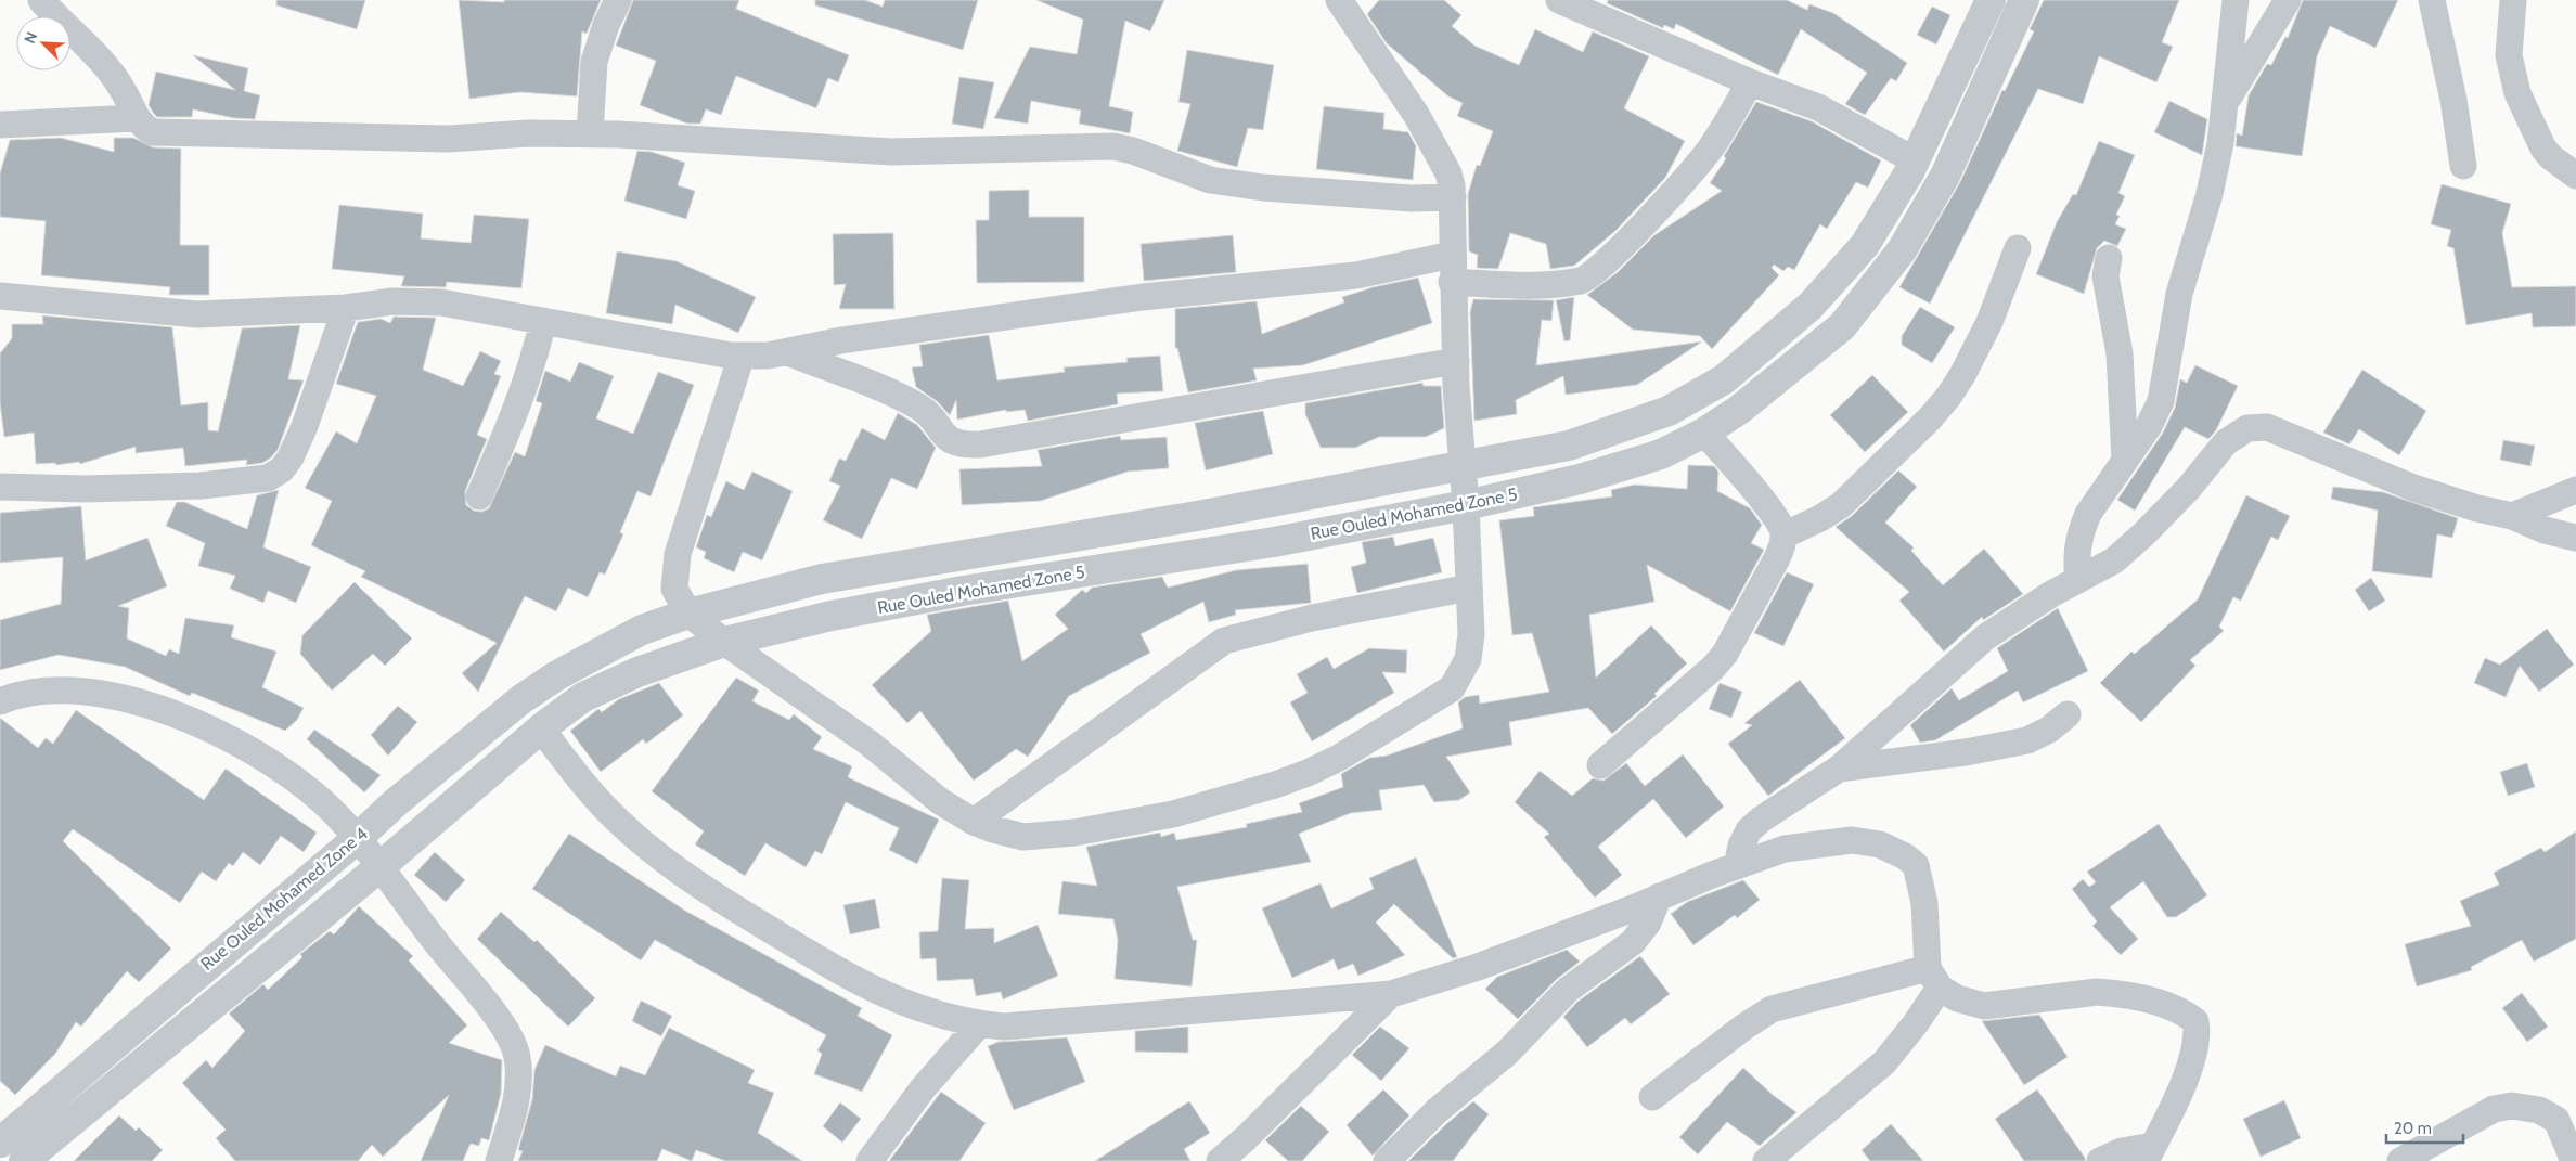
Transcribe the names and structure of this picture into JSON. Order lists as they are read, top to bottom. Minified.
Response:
{"streets":{"street":["Rue Ouled Mohamed Zone 5","Rue Ouled Mohamed Zone 4"]},"crossings":[["Rue Ouled Mohamed Zone 5","Rue Ouled Mohamed Zone 4"]],"scale_bar":"20 m","north":"top left"}
